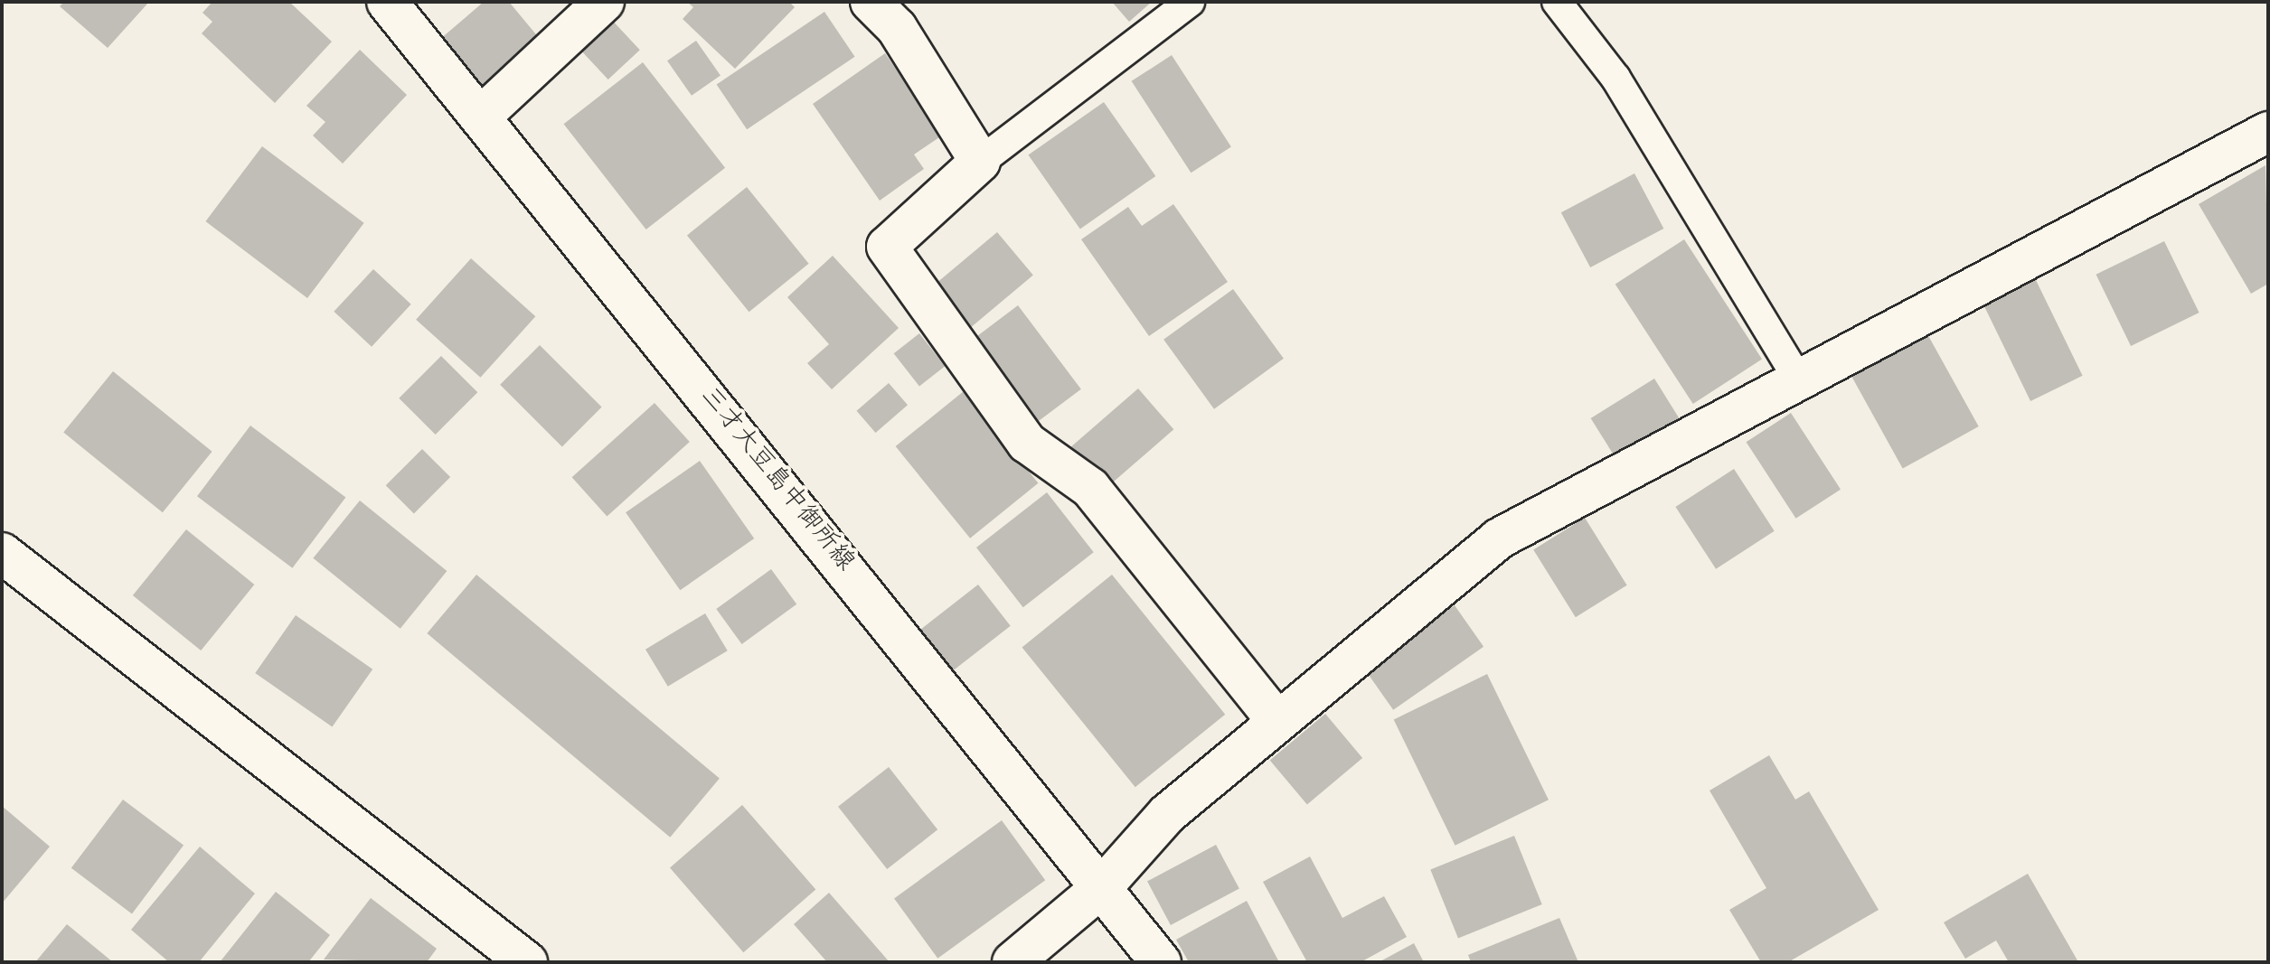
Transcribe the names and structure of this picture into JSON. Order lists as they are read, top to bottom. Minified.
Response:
{"streets":{"street":["三才大豆島中御所線"]}}
